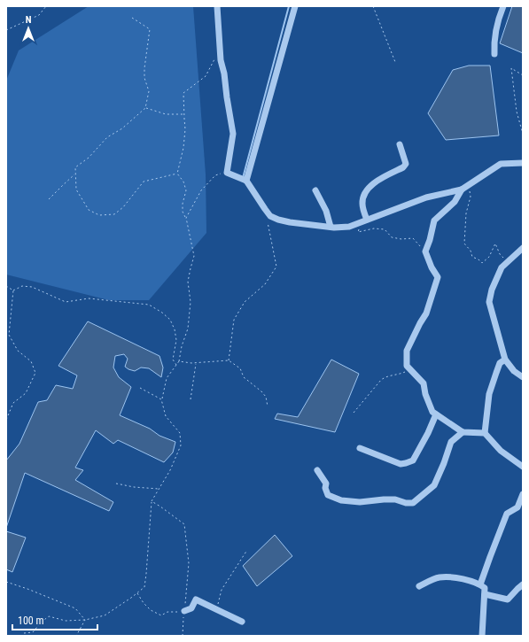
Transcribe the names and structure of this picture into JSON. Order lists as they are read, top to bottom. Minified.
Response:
{"scale_bar":"100 m","north":"top"}
